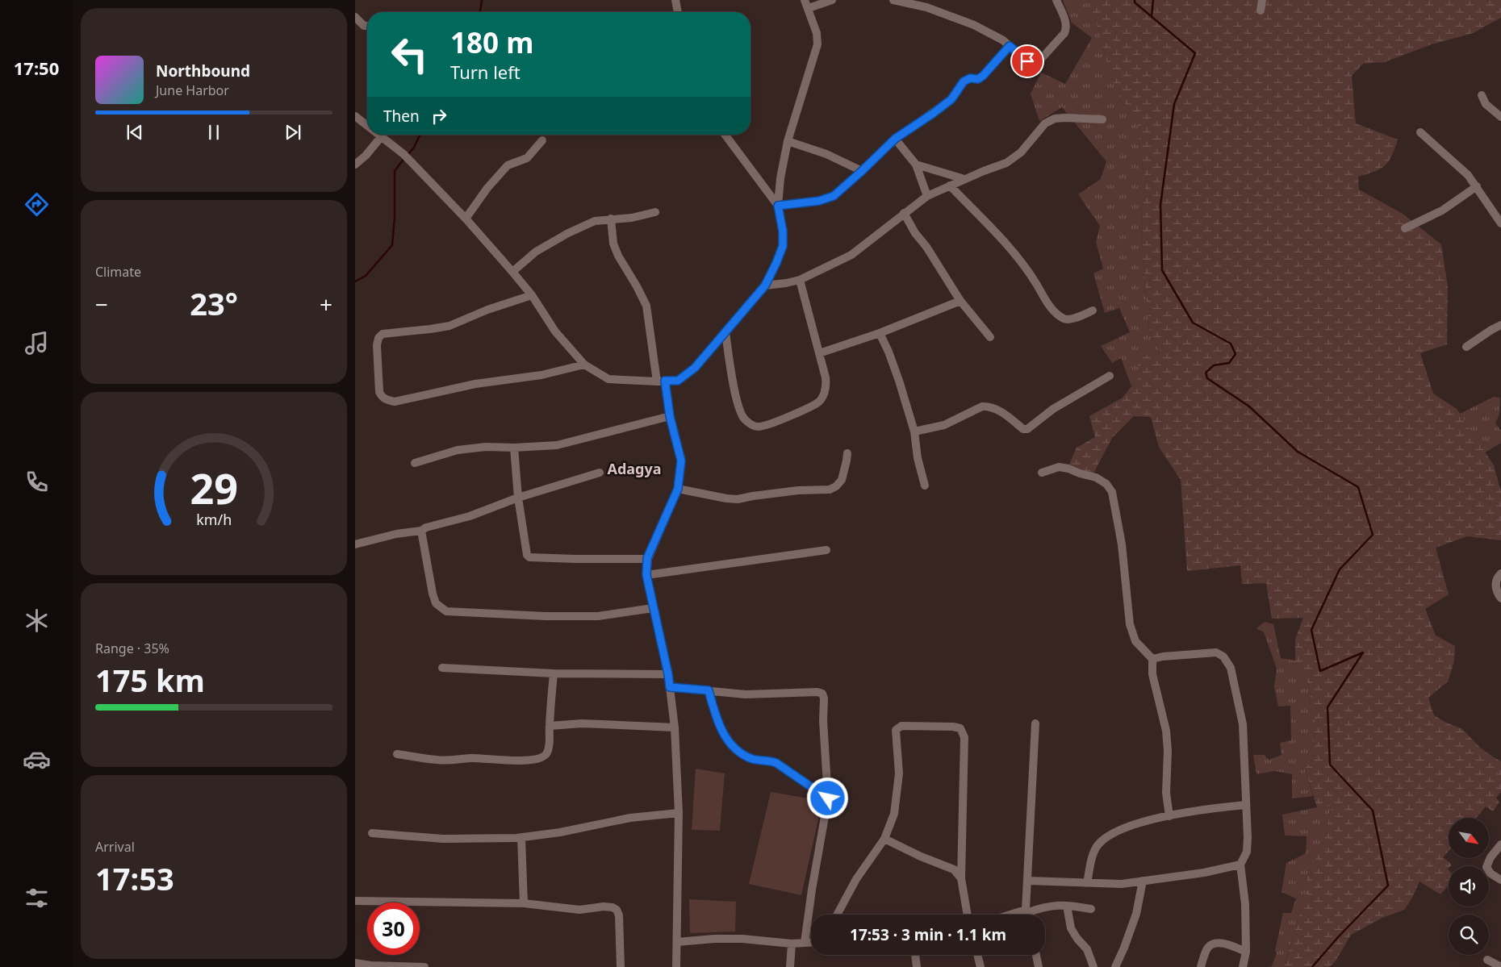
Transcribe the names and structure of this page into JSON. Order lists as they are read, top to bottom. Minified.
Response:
{"districts":["Adagya"],"north":"bottom right","page":{"tabs":"17:50","turn":["180 m","Turn left"],"song":["Northbound","June Harbor"],"then":"Then","tile":["Climate",["Range · 35%","175 km"],["Arrival","17:53"]],"heat":["−","23°","+"],"limit":"30","trip":"17:53 · 3 min · 1.1 km","gauge":["29","km/h"]}}
